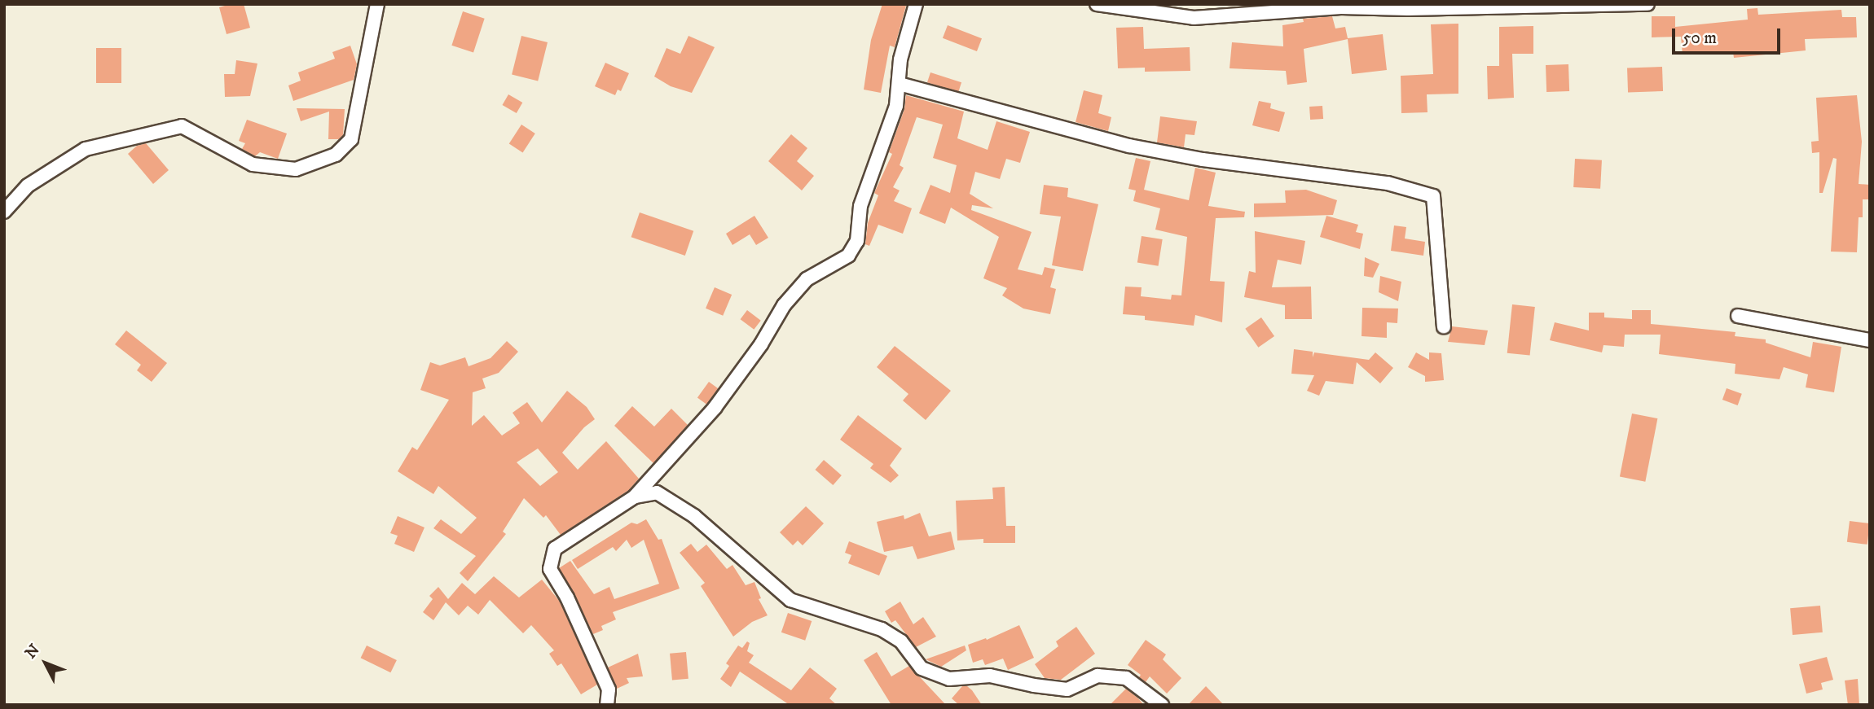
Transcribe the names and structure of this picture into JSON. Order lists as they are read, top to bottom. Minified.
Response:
{"scale_bar":"50 m","north":"top left"}
